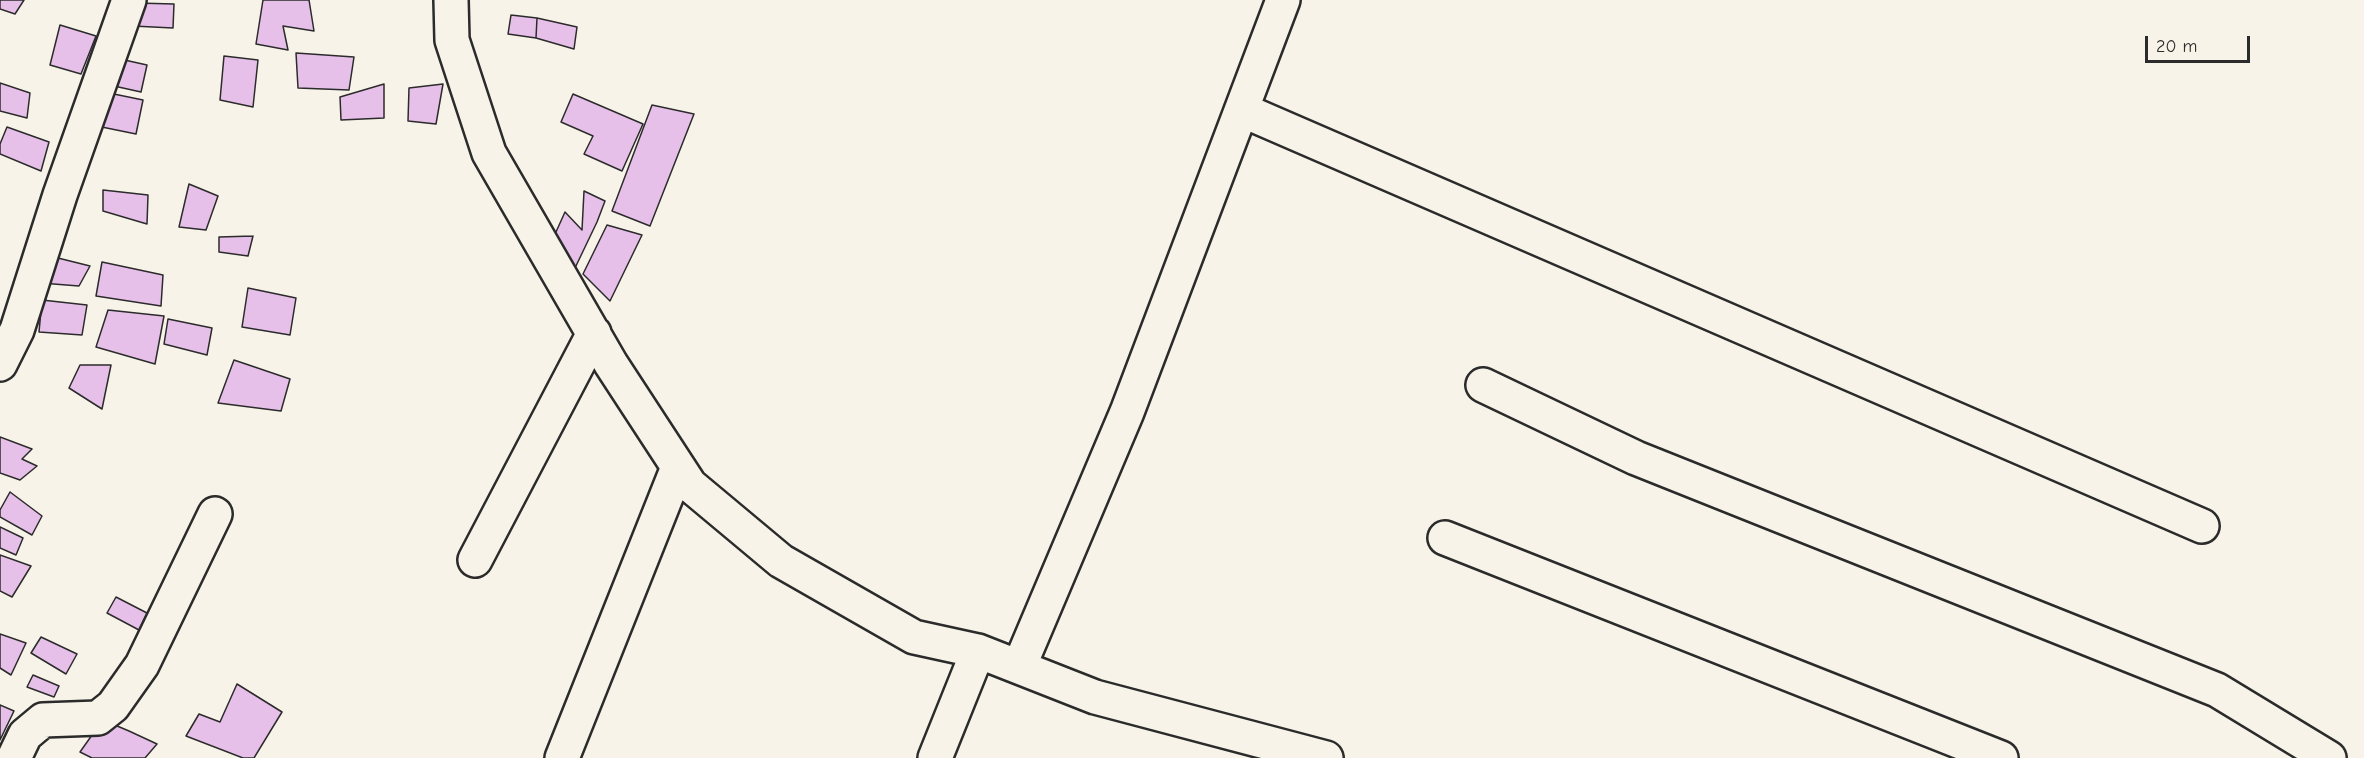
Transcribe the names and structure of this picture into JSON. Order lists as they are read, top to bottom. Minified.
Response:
{"scale_bar":"20 m"}
